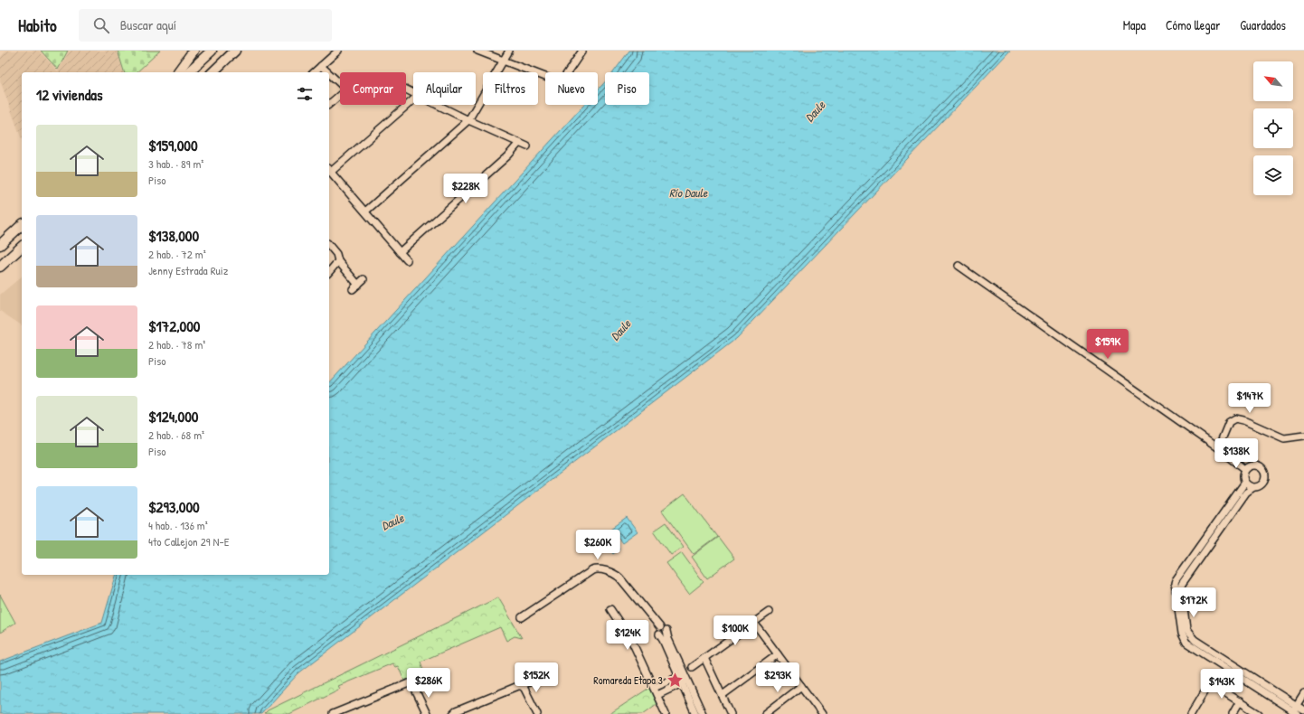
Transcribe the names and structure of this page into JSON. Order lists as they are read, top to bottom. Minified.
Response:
{"water":["Daule","Río Daule"],"places":{"place":["Romareda Etapa 3"]},"north":"top left","page":{"header":"Habito","search":"Buscar aquí","nav":["Mapa","Cómo llegar","Guardados"],"chip":["Comprar","Alquilar","Filtros","Nuevo","Piso"],"heading":"12 viviendas","list":[{"name":"$159,000","note":"3 hab. · 89 m² · Piso"},{"name":"$138,000","note":"2 hab. · 72 m² · Jenny Estrada Ruiz"},{"name":"$172,000","note":"2 hab. · 78 m² · Piso"},{"name":"$124,000","note":"2 hab. · 68 m² · Piso"},{"name":"$293,000","note":"4 hab. · 136 m² · 4to Callejon 29 N-E"}],"price":["$228K","$159K","$147K","$138K","$260K","$172K","$100K","$124K","$152K","$293K","$286K","$143K"]}}
